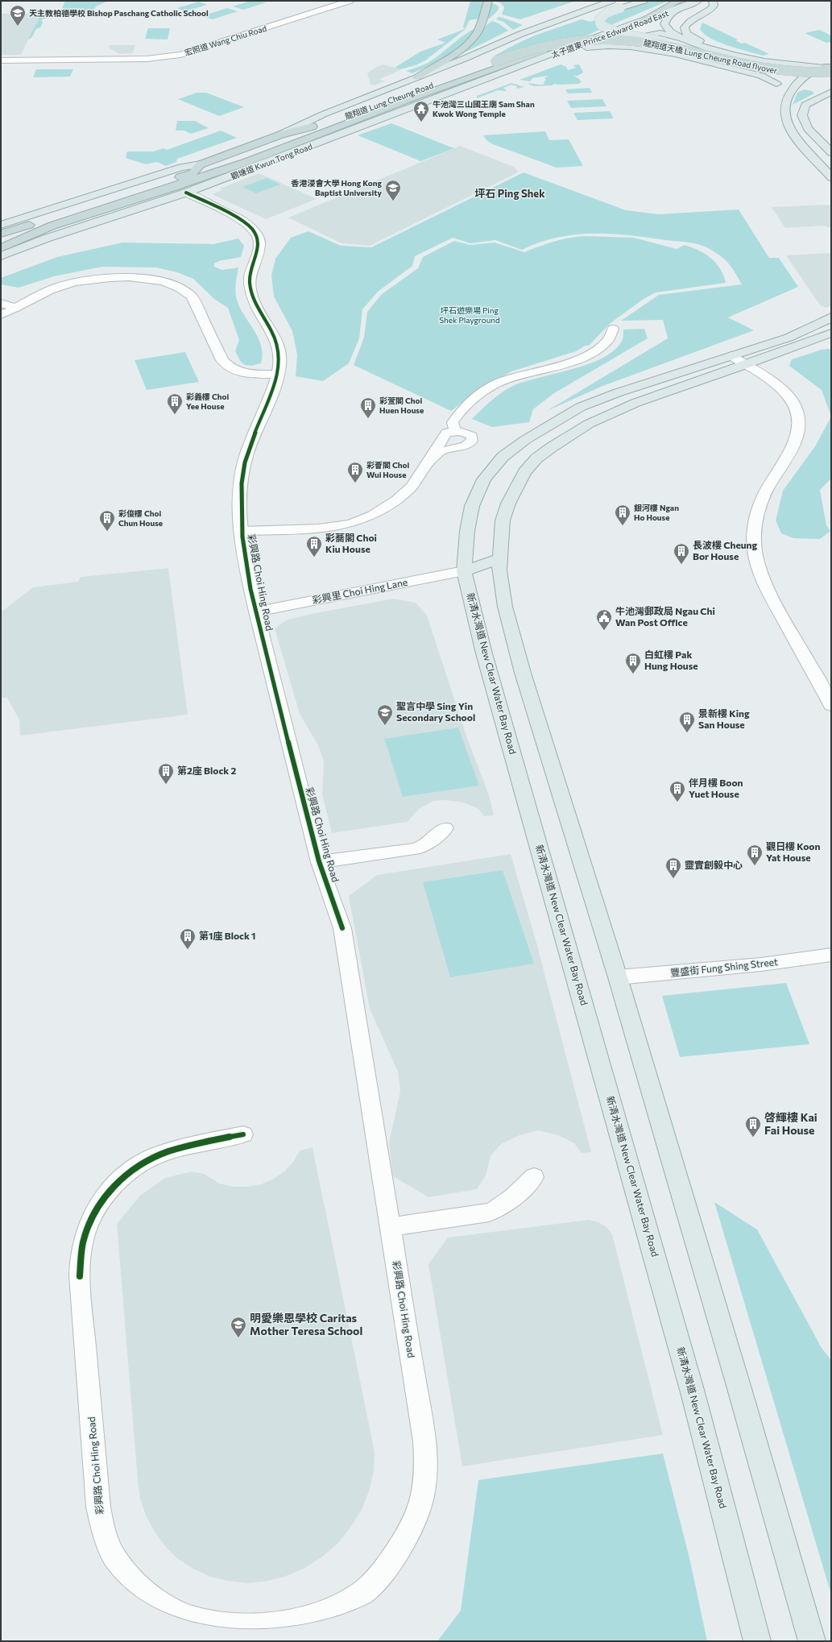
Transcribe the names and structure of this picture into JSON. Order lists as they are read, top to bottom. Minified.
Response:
{"streets":{"highway":["龍翔道天橋 Lung Cheung Road flyover","龍翔道 Lung Cheung Road","觀塘道 Kwun Tong Road"],"main road":["太子道東 Prince Edward Road East","新清水灣道 New Clear Water Bay Road"],"street":["宏照道 Wang Chiu Road","彩興路 Choi Hing Road","彩興里 Choi Hing Lane","豐盛街 Fung Shing Street"]},"crossings":[["太子道東 Prince Edward Road East","龍翔道天橋 Lung Cheung Road flyover"],["太子道東 Prince Edward Road East","觀塘道 Kwun Tong Road"],["龍翔道天橋 Lung Cheung Road flyover","龍翔道 Lung Cheung Road"],["龍翔道天橋 Lung Cheung Road flyover","觀塘道 Kwun Tong Road"],["龍翔道 Lung Cheung Road","觀塘道 Kwun Tong Road"],["觀塘道 Kwun Tong Road","彩興路 Choi Hing Road"],["彩興路 Choi Hing Road","彩興里 Choi Hing Lane"],["彩興里 Choi Hing Lane","新清水灣道 New Clear Water Bay Road"]],"districts":["坪石 Ping Shek"],"parks":["坪石遊樂場 Ping Shek Playground"],"places":{"school or university":["天主教柏德學校 Bishop Paschang Catholic School","香港浸會大學 Hong Kong Baptist University","聖言中學 Sing Yin Secondary School","明愛樂恩學校 Caritas Mother Teresa School"],"temple":["牛池灣三山國王廟 Sam Shan Kwok Wong Temple"],"building":["彩義樓 Choi Yee House","彩萱閣 Choi Huen House","彩薈閣 Choi Wui House","銀河樓 Ngan Ho House","彩俊樓 Choi Chun House","彩蕎閣 Choi Kiu House","長波樓 Cheung Bor House","白虹樓 Pak Hung House","景新樓 King San House","第2座 Block 2","伴月樓 Boon Yuet House","觀日樓 Koon Yat House","靈實創毅中心","第1座 Block 1","啓輝樓 Kai Fai House"],"public building":["牛池灣郵政局 Ngau Chi Wan Post Office"]}}
